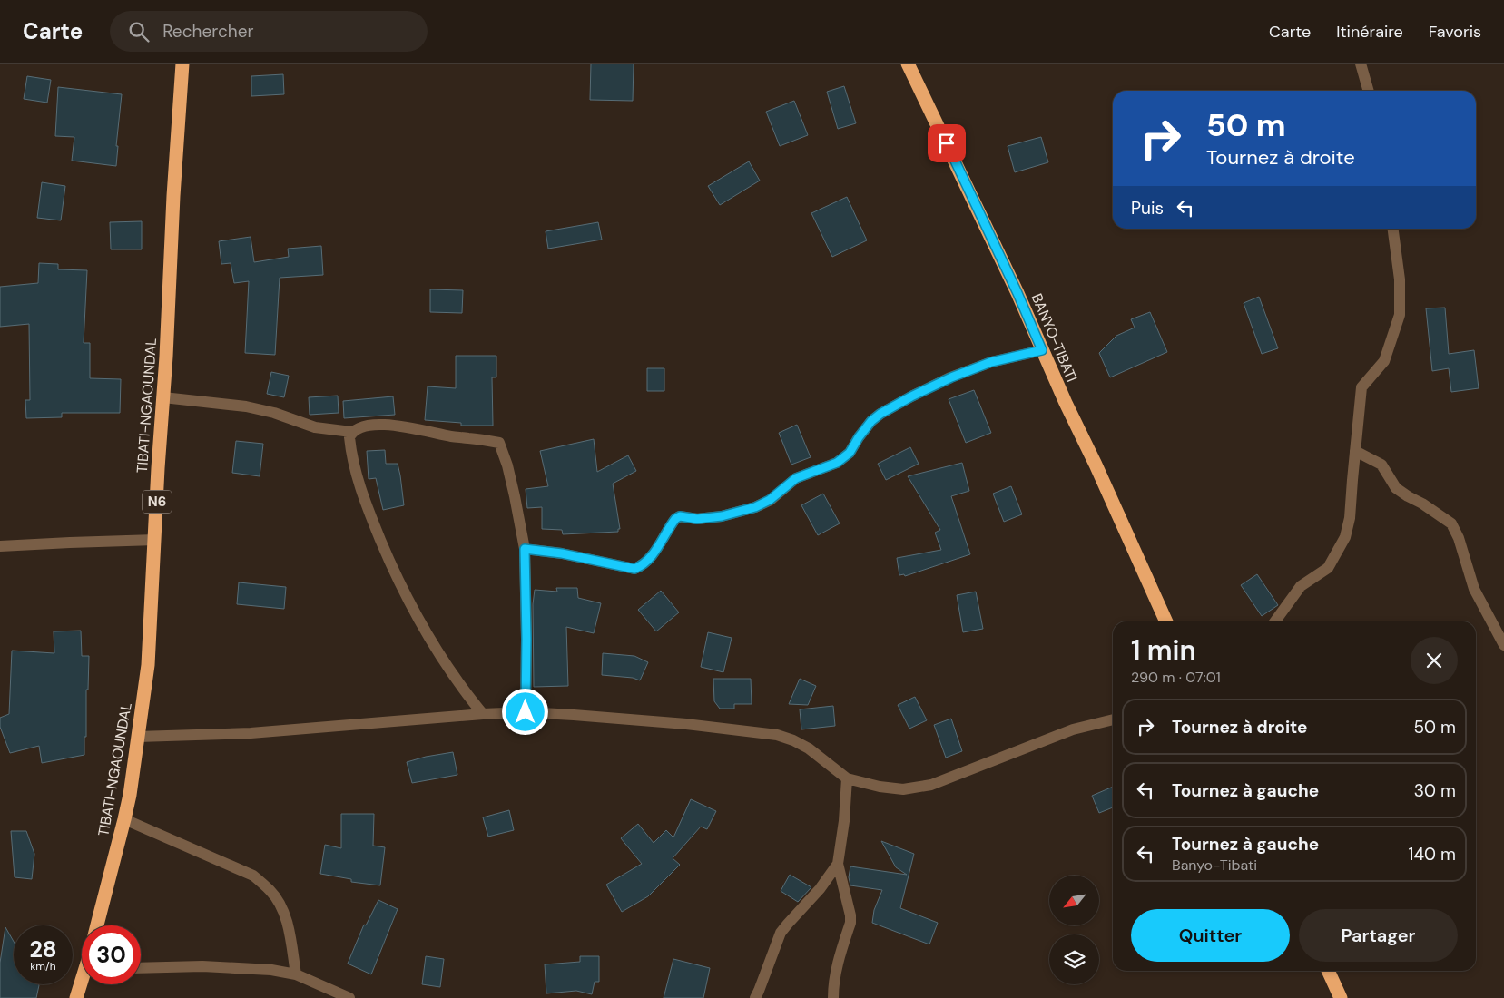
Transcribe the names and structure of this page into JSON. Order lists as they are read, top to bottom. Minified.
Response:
{"streets":{"highway":["BANYO-TIBATI","TIBATI-NGAOUNDAL","N6"]},"north":"bottom left","page":{"header":"Carte","search":"Rechercher","nav":["Carte","Itinéraire","Favoris"],"turn":["50 m","Tournez à droite"],"then":"Puis","heading":["1 min","290 m · 07:01"],"list":[{"name":"Tournez à droite","value":"50 m"},{"name":"Tournez à gauche","value":"30 m"},{"name":"Tournez à gauche","note":"Banyo-Tibati","value":"140 m"}],"buttons":["Quitter","Partager"],"speed":"28 km/h","limit":"30"}}
